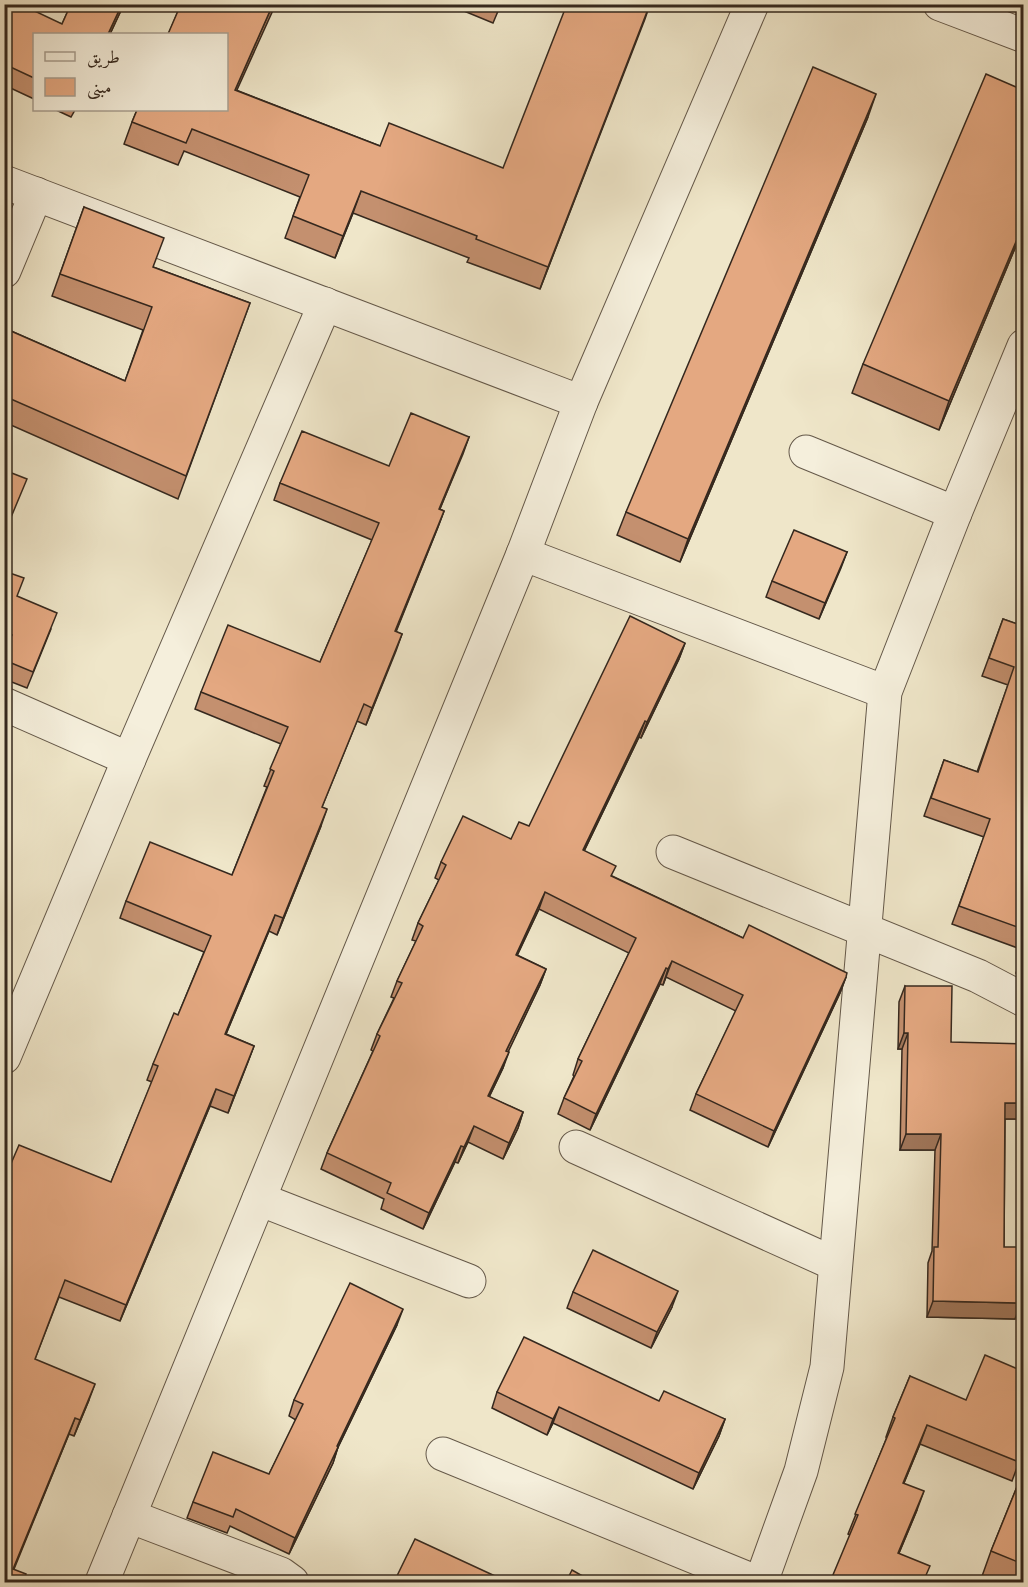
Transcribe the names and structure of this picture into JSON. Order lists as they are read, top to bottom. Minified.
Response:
{"legend":["طريق","مبنى"]}
